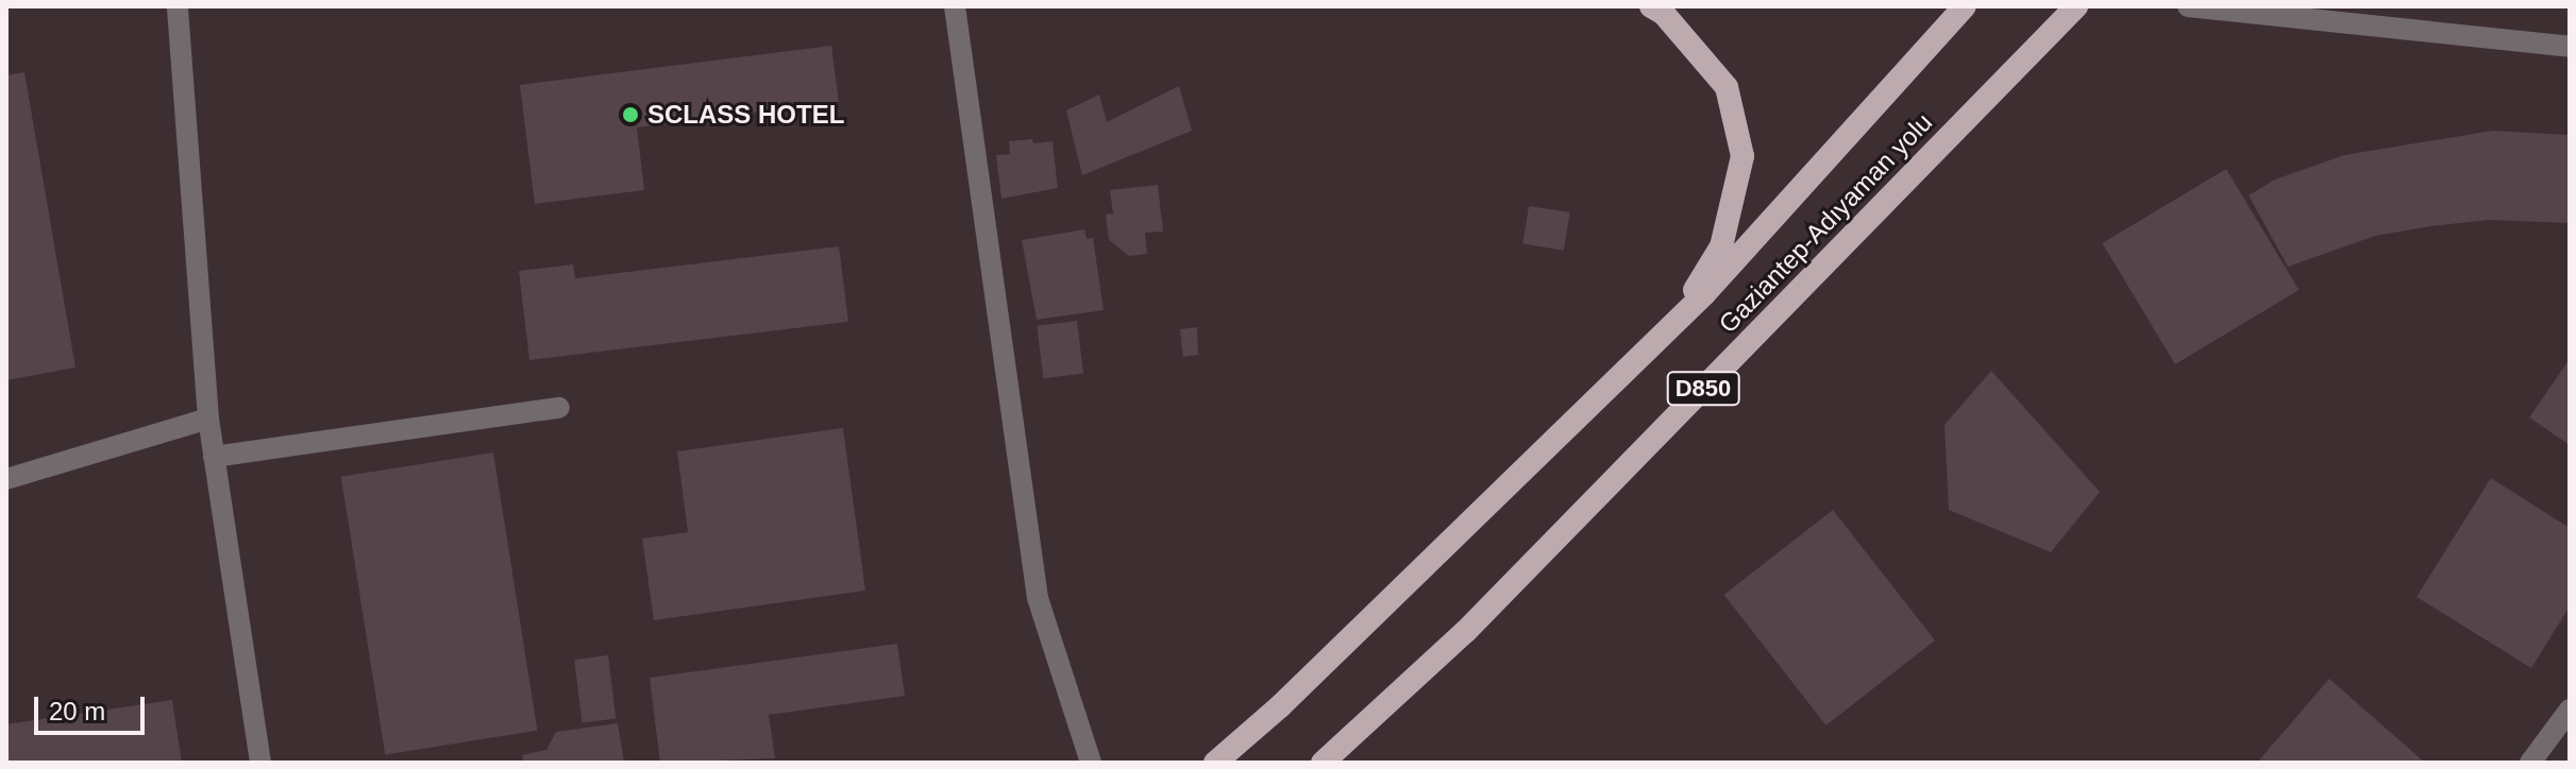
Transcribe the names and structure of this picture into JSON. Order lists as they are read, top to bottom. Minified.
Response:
{"streets":{"highway":["Gaziantep-Adıyaman yolu","D850"]},"places":["SCLASS HOTEL"],"scale_bar":"20 m"}
